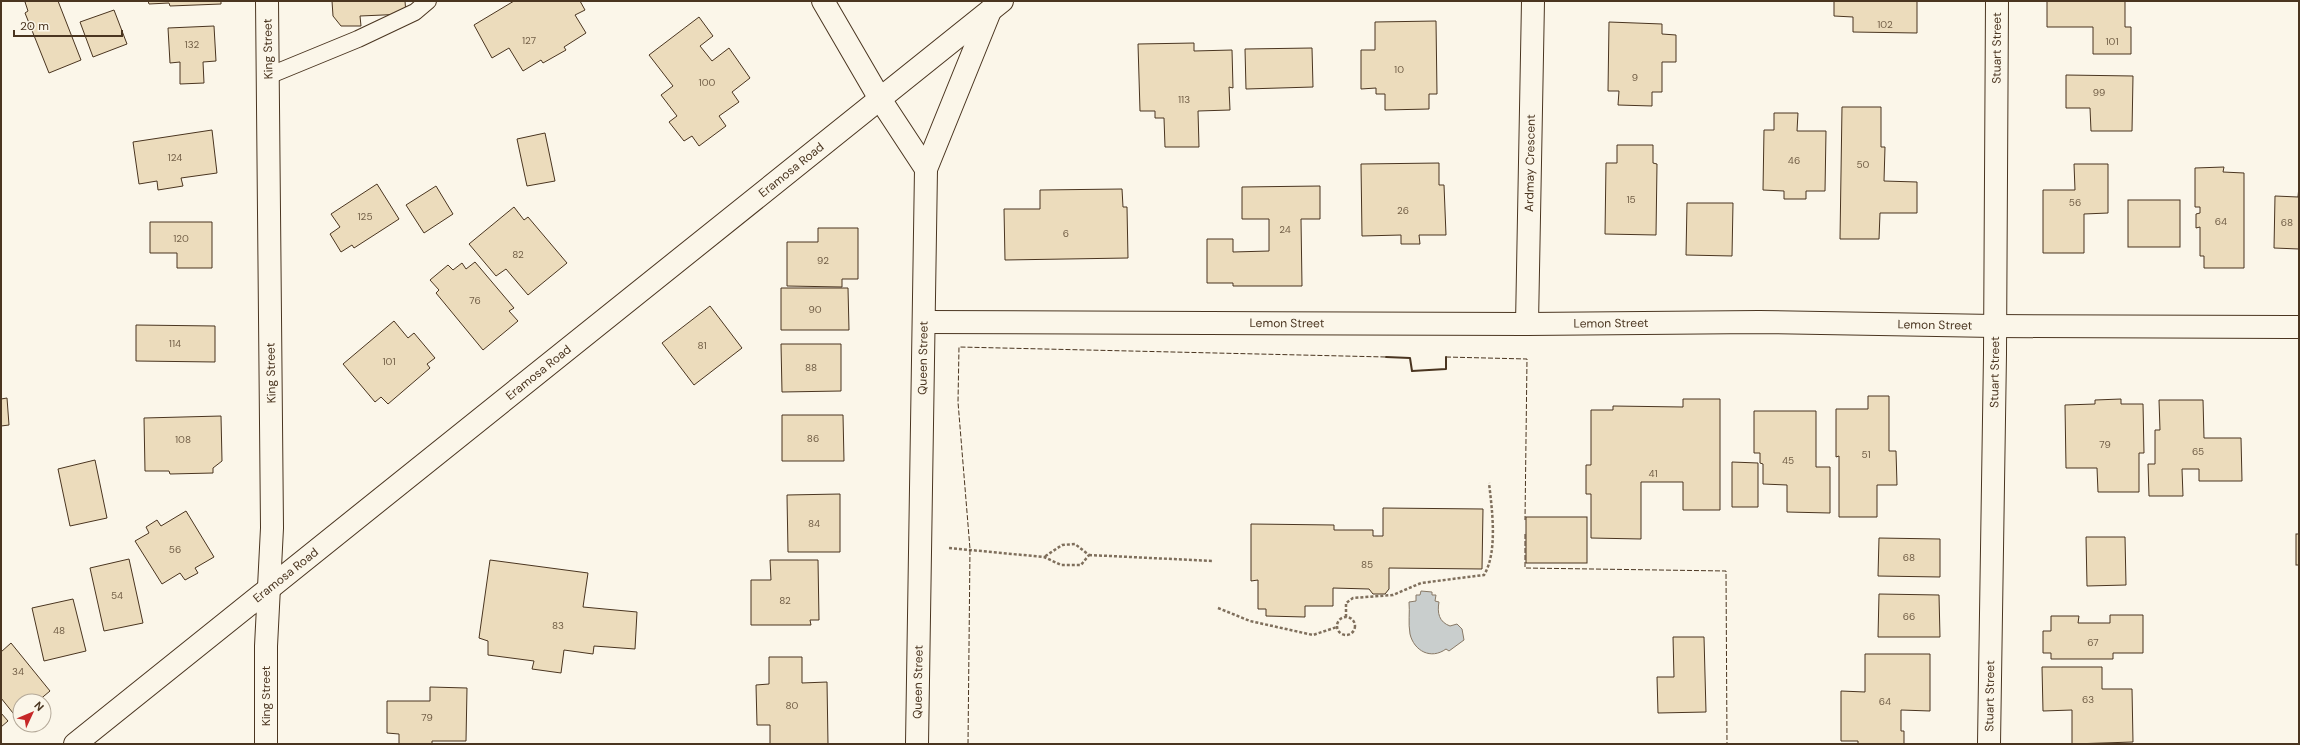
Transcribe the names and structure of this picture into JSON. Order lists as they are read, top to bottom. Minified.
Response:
{"streets":{"street":["King Street","Stuart Street","Ardmay Crescent","Eramosa Road","Lemon Street","Queen Street"]},"crossings":[["King Street","Eramosa Road"],["Stuart Street","Lemon Street"],["Ardmay Crescent","Lemon Street"],["Lemon Street","Queen Street"]],"house_numbers":["102","127","101","132","10","9","100","99","113","124","46","50","15","56","26","125","64","68","24","6","120","82","92","76","90","114","81","101","88","86","108","79","65","51","45","41","84","56","68","85","54","82","66","83","48","67","34","63","64","80","79"],"scale_bar":"20 m","north":"top right"}
